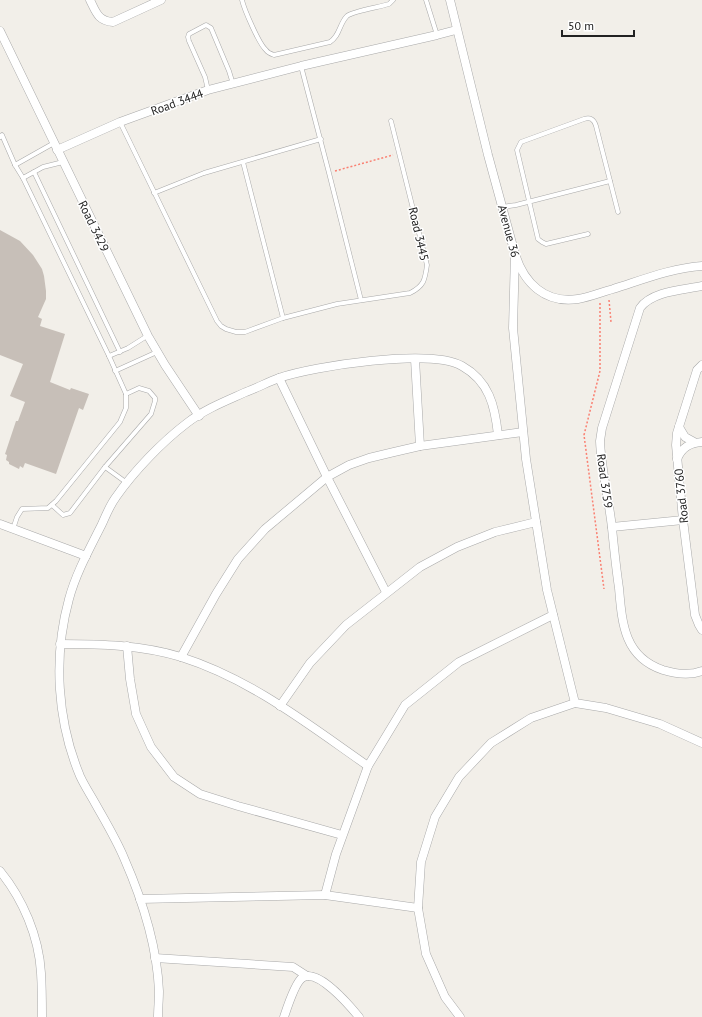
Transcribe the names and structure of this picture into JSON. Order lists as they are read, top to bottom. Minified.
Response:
{"streets":{"street":["Road 3444","Road 3429","Avenue 36","Road 3759","Road 3760"],"lane":["Road 3445"]},"crossings":[["Road 3444","Road 3429"],["Road 3444","Avenue 36"],["Road 3444","Road 3445"]],"scale_bar":"50 m"}
